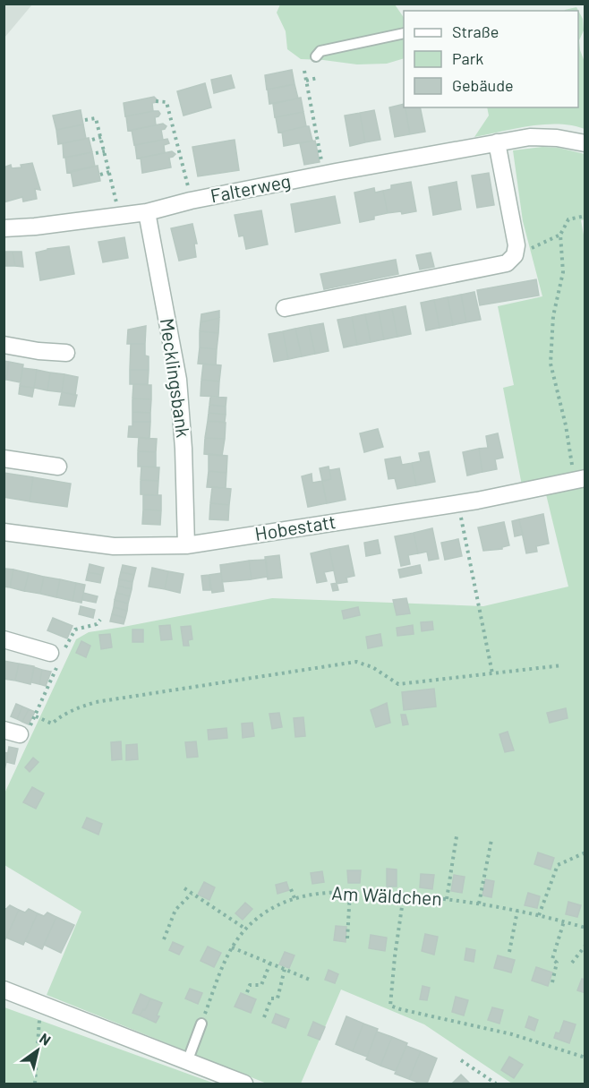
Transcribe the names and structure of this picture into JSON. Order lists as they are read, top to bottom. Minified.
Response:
{"streets":{"street":["Falterweg","Mecklingsbank","Hobestatt"],"path":["Am Wäldchen"]},"crossings":[["Falterweg","Mecklingsbank"],["Mecklingsbank","Hobestatt"]],"legend":["Straße","Park","Gebäude"],"north":"top right"}
